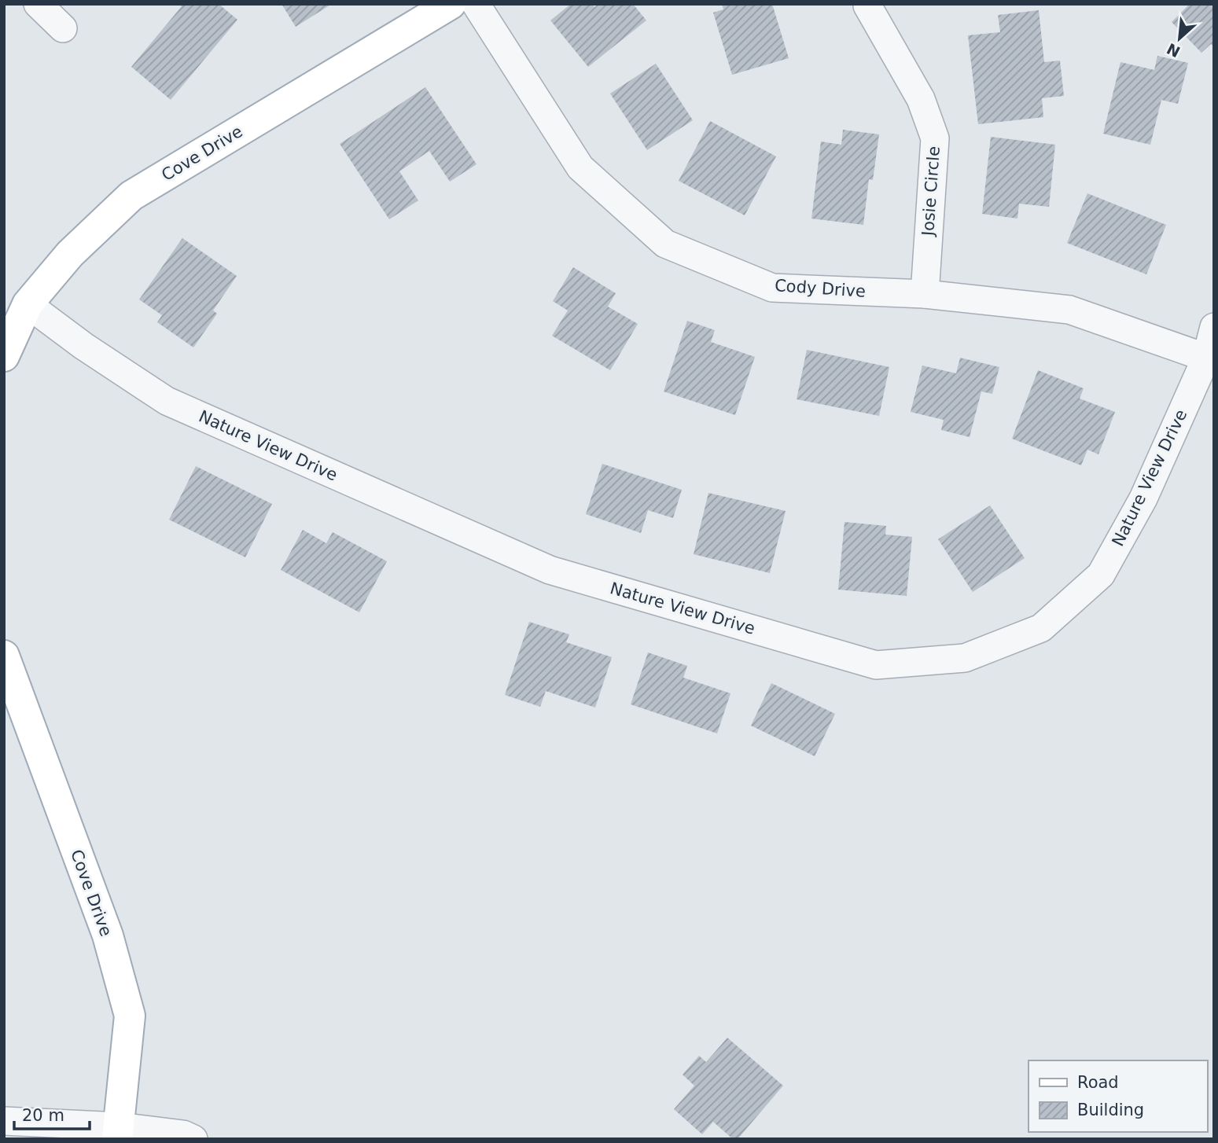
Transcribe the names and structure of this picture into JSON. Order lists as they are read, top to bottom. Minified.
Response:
{"streets":{"main road":["Cove Drive"],"street":["Josie Circle","Cody Drive","Nature View Drive"]},"crossings":[["Cove Drive","Nature View Drive"],["Josie Circle","Cody Drive"],["Cody Drive","Nature View Drive"]],"legend":["Road","Building"],"scale_bar":"20 m","north":"bottom left"}
